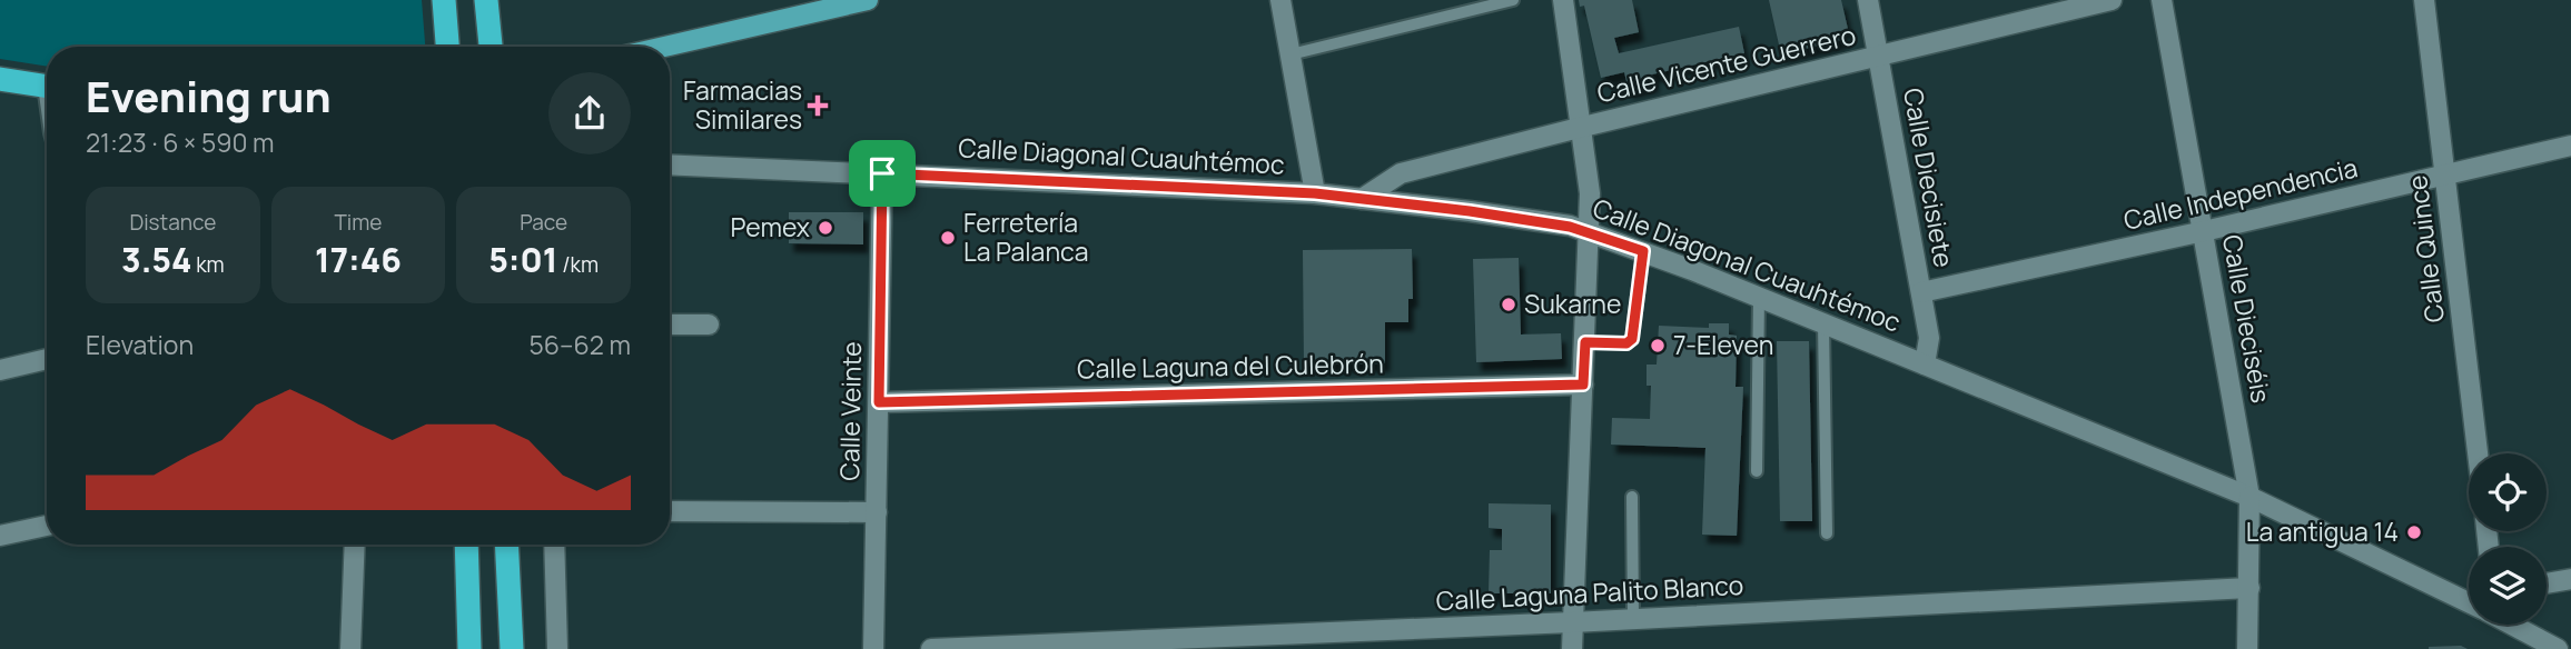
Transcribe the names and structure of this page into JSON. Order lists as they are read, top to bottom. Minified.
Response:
{"streets":{"street":["Calle Vicente Guerrero","Calle Diagonal Cuauhtémoc","Calle Diecisiete","Calle Independencia","Calle Quince","Calle Dieciséis","Calle Laguna del Culebrón","Calle Veinte","Calle Laguna Palito Blanco"]},"crossings":[["Calle Vicente Guerrero","Calle Diagonal Cuauhtémoc"],["Calle Vicente Guerrero","Calle Diecisiete"],["Calle Diagonal Cuauhtémoc","Calle Diecisiete"],["Calle Diagonal Cuauhtémoc","Calle Dieciséis"],["Calle Diagonal Cuauhtémoc","Calle Veinte"],["Calle Diecisiete","Calle Independencia"],["Calle Independencia","Calle Quince"],["Calle Independencia","Calle Dieciséis"],["Calle Dieciséis","Calle Laguna Palito Blanco"],["Calle Laguna del Culebrón","Calle Veinte"]],"places":{"health":["Farmacias Similares"],"other":["Pemex","Ferretería La Palanca","Sukarne","7-Eleven","La antigua 14"]},"page":{"heading":["Evening run","21:23 · 6 × 590 m"],"stats":[["Distance","3.54 km"],["Time","17:46"],["Pace","5:01 /km"]],"chart":["Elevation","56–62 m"]}}
